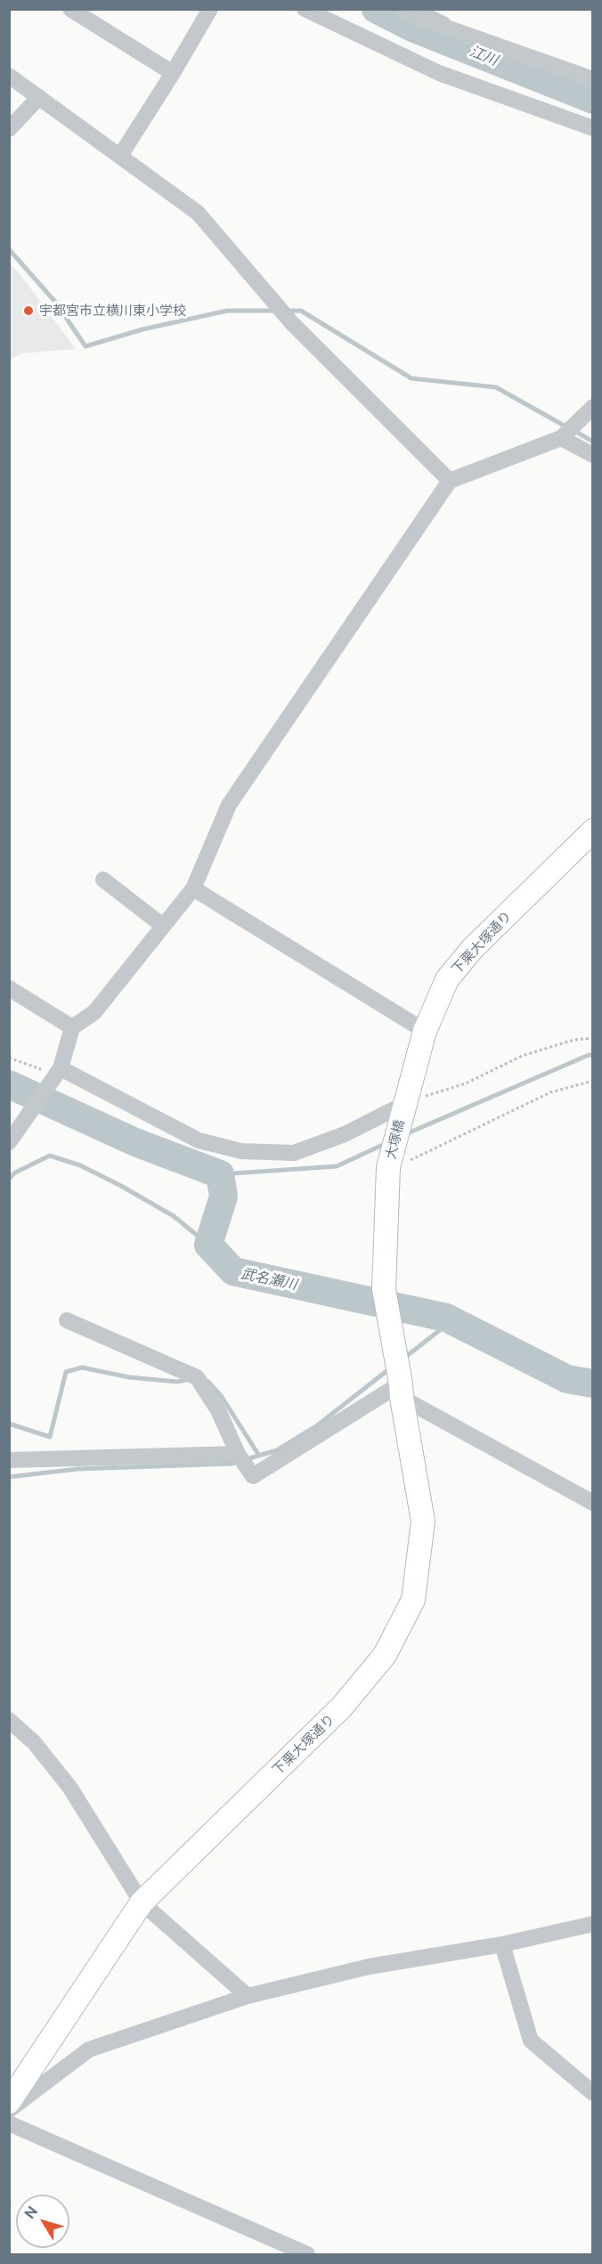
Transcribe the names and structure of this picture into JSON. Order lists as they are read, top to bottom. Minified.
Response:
{"streets":{"street":["下栗大塚通り","大塚橋"]},"crossings":[["下栗大塚通り","大塚橋"]],"water":["江川","武名瀬川"],"places":["宇都宮市立横川東小学校"],"north":"top left"}
